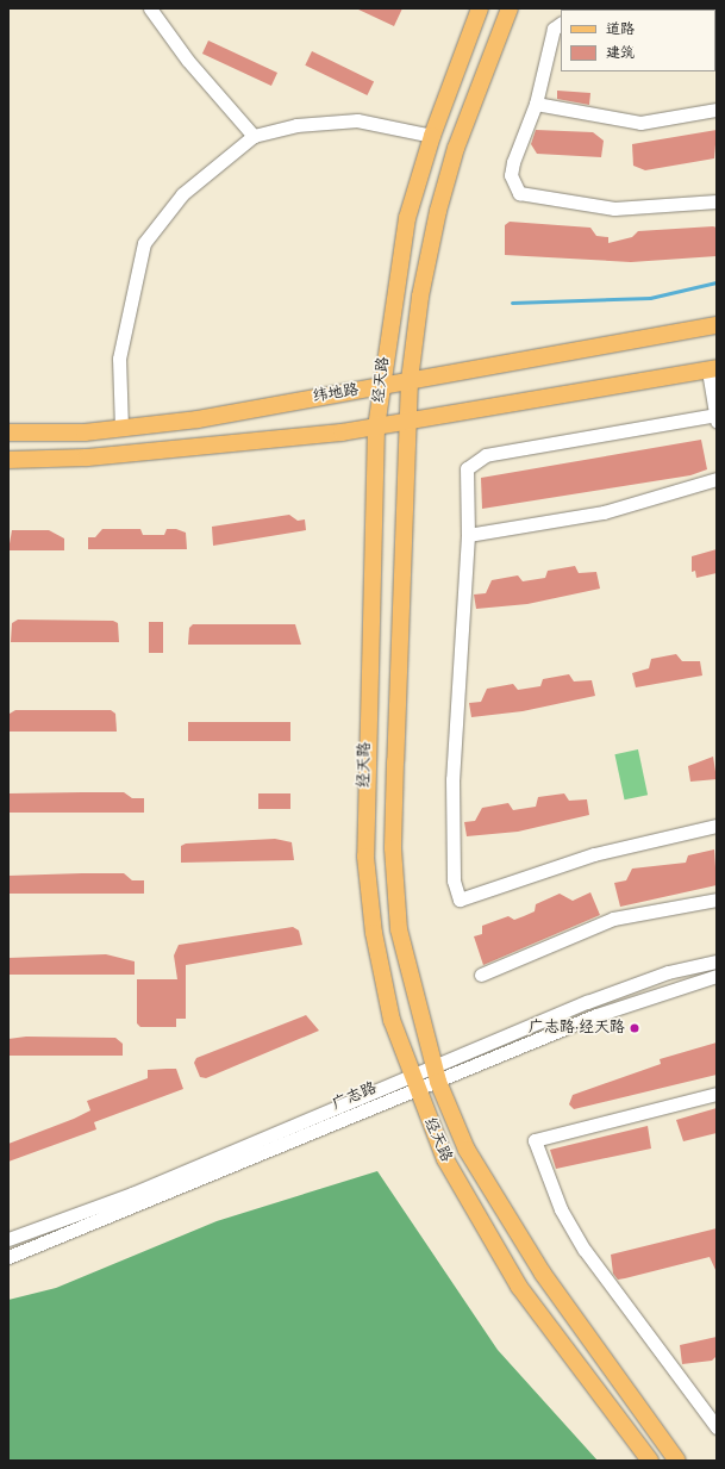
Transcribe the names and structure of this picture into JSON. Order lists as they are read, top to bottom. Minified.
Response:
{"streets":{"main road":["经天路","纬地路"],"street":["广志路"]},"crossings":[["经天路","纬地路"],["经天路","广志路"]],"places":["广志路·经天路"],"legend":["道路","建筑"]}
